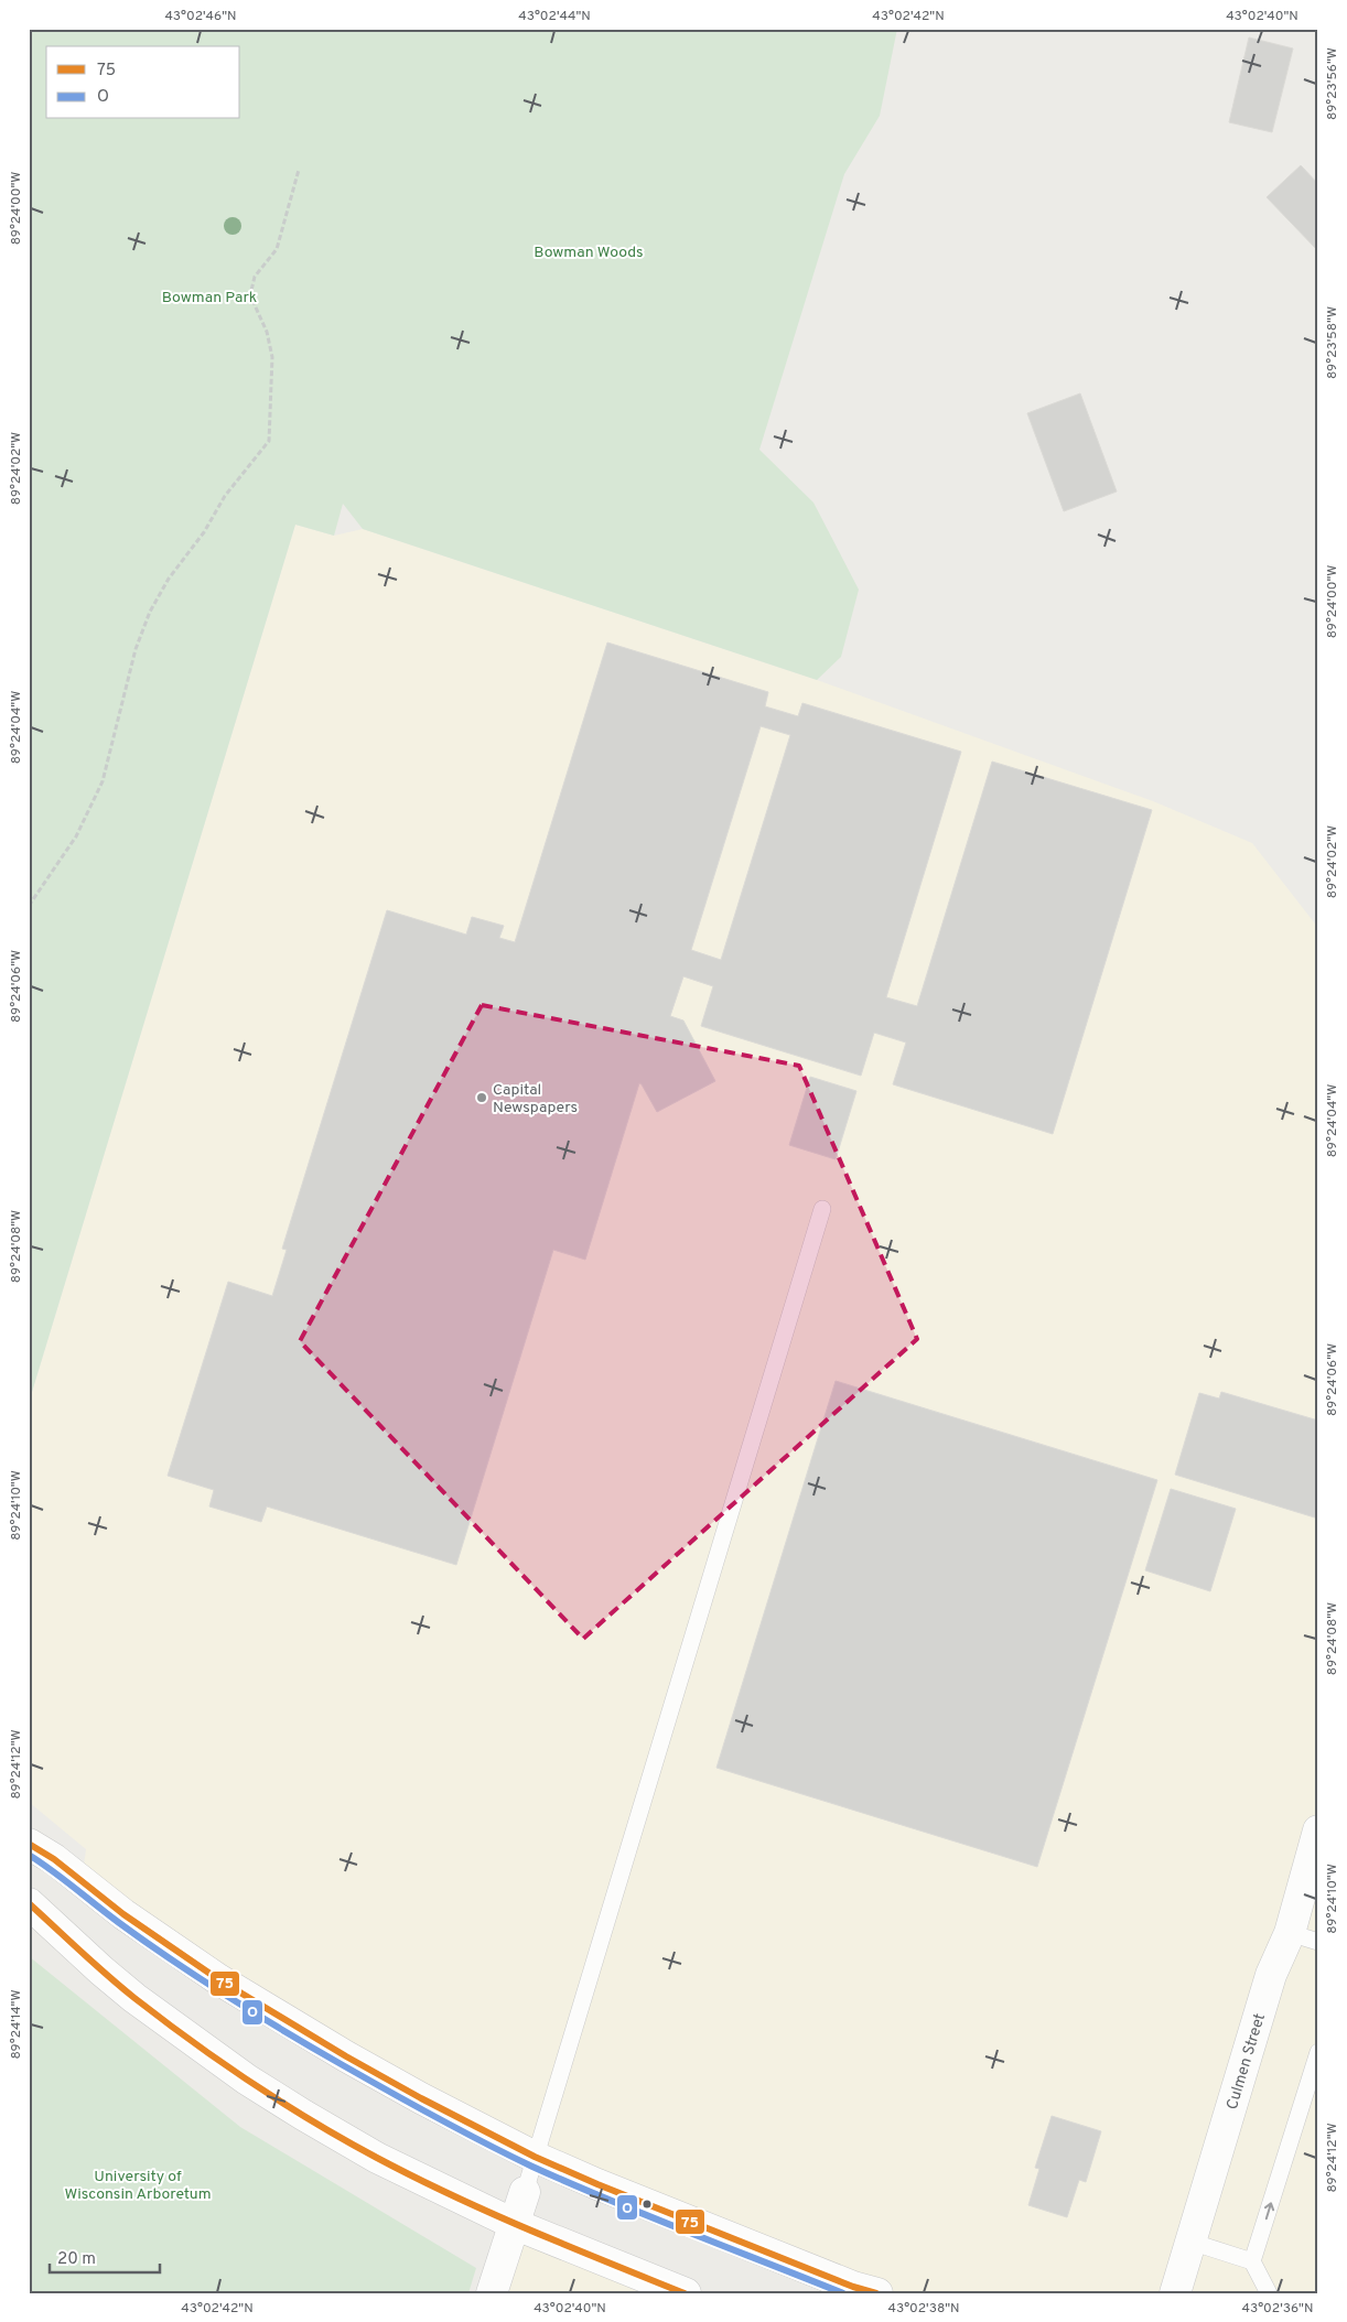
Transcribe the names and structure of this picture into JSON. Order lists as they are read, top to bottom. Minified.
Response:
{"streets":{"main road":["Culmen Street"]},"parks":["Bowman Woods","Bowman Park","University of Wisconsin Arboretum"],"places":["Capital Newspapers"],"lines":["transit line 75","transit line O"],"legend":["75","O"],"scale_bar":"20 m","coordinates":["43°02'46\"N","43°02'44\"N","43°02'42\"N","43°02'40\"N","89°23'56\"W","89°24'00\"W","89°23'58\"W","89°24'02\"W","89°24'04\"W","89°24'06\"W","89°24'08\"W","89°24'10\"W","89°24'12\"W","89°24'14\"W","43°02'38\"N","43°02'36\"N"]}
